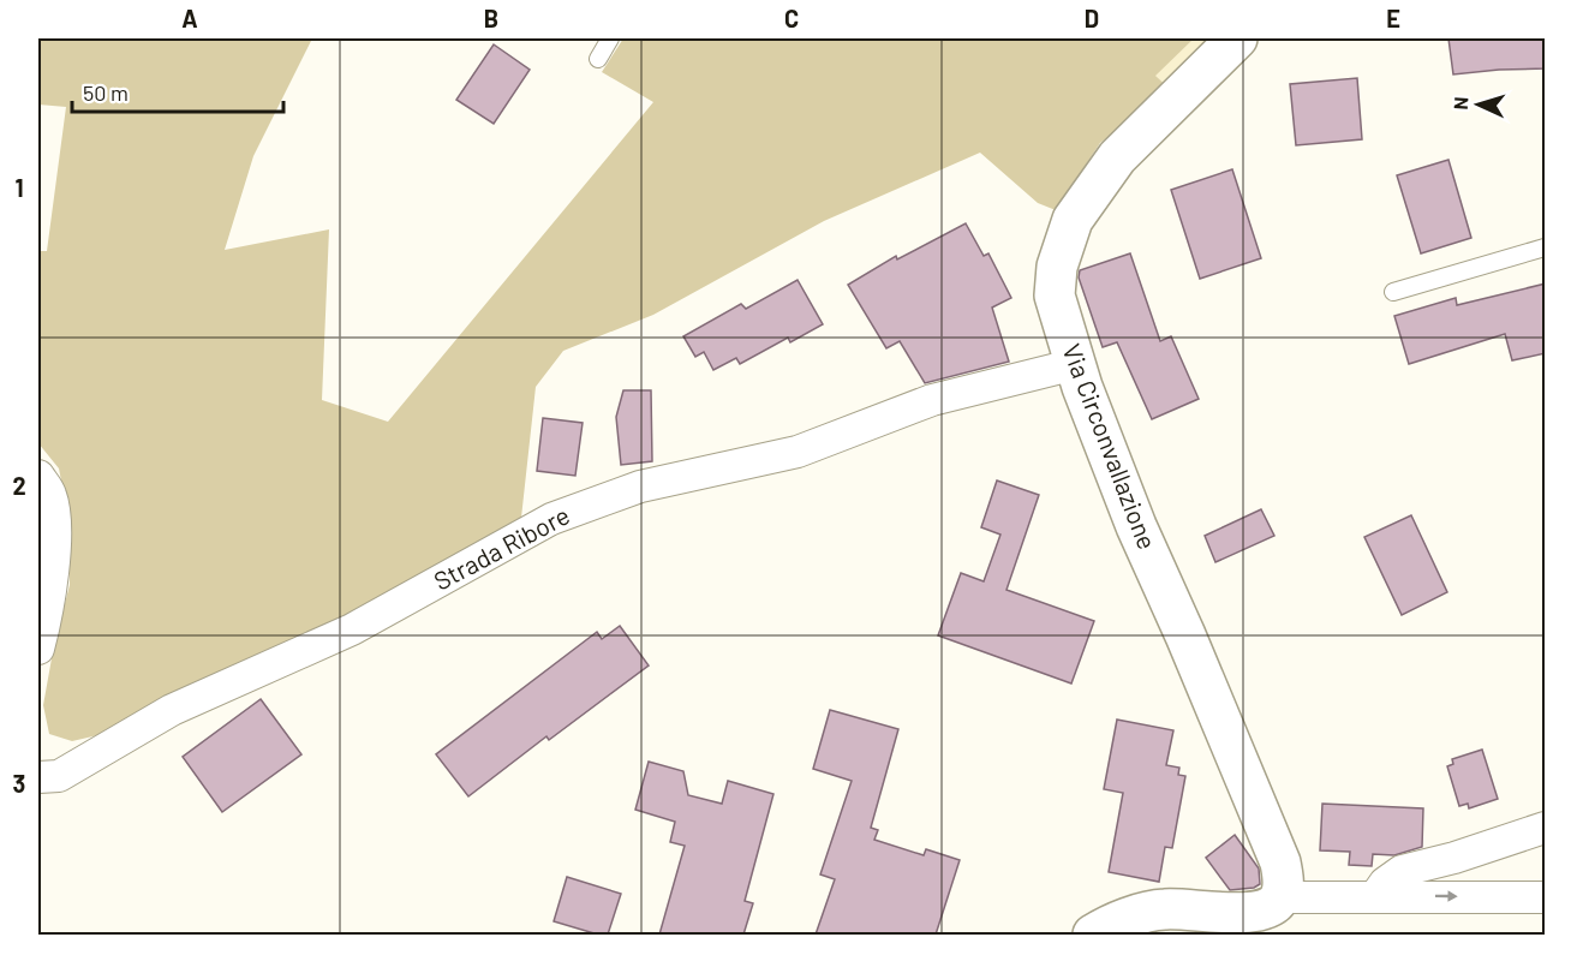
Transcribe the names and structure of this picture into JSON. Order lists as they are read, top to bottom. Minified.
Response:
{"streets":{"main road":["Via Circonvallazione"],"street":["Strada Ribore"]},"crossings":[["Via Circonvallazione","Strada Ribore"]],"scale_bar":"50 m","north":"left","grid":{"columns":["A","B","C","D","E"],"rows":["1","2","3"]}}
